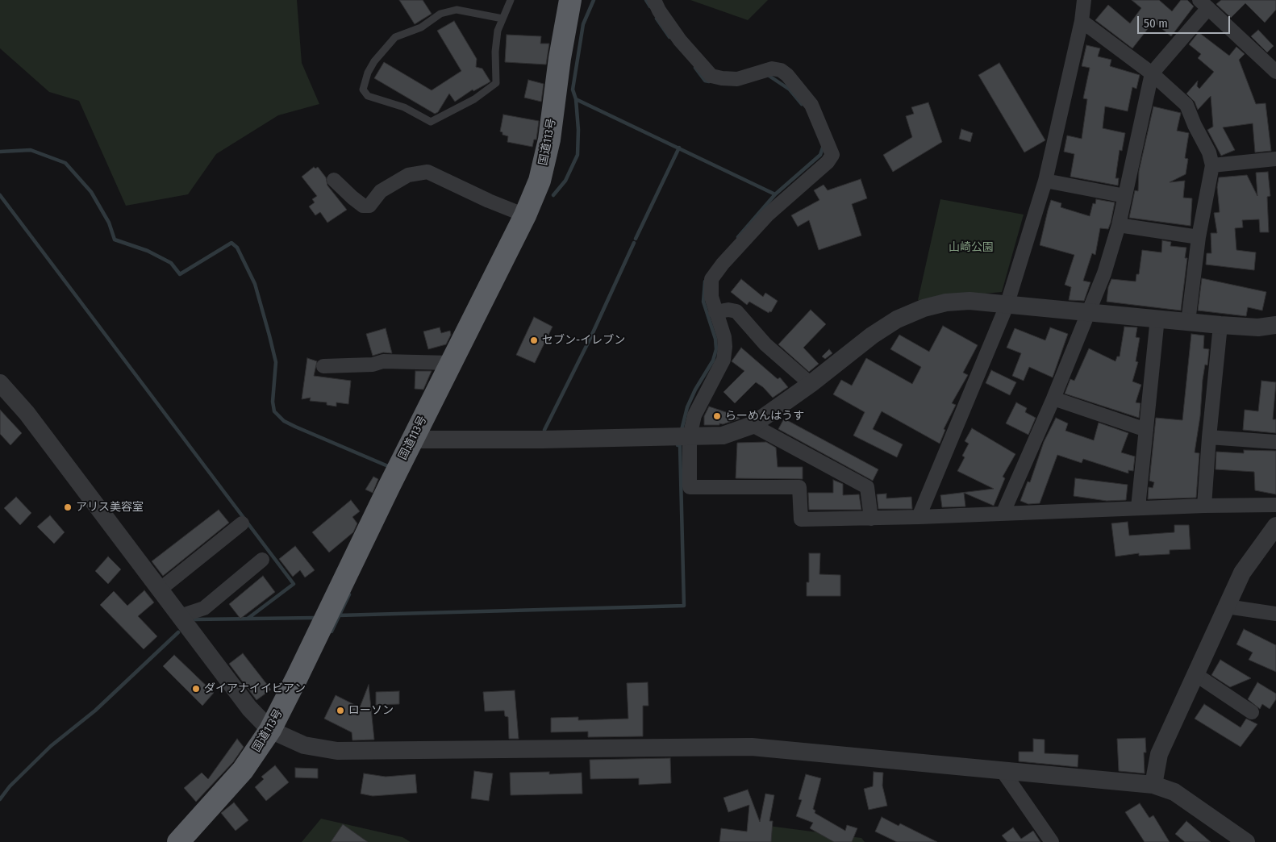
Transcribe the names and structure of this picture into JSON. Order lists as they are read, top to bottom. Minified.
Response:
{"streets":{"highway":["国道113号"]},"parks":["山崎公園"],"places":["セブン-イレブン","らーめんはうす","アリス美容室","ダイアナイイビアン","ローソン"],"scale_bar":"50 m"}
